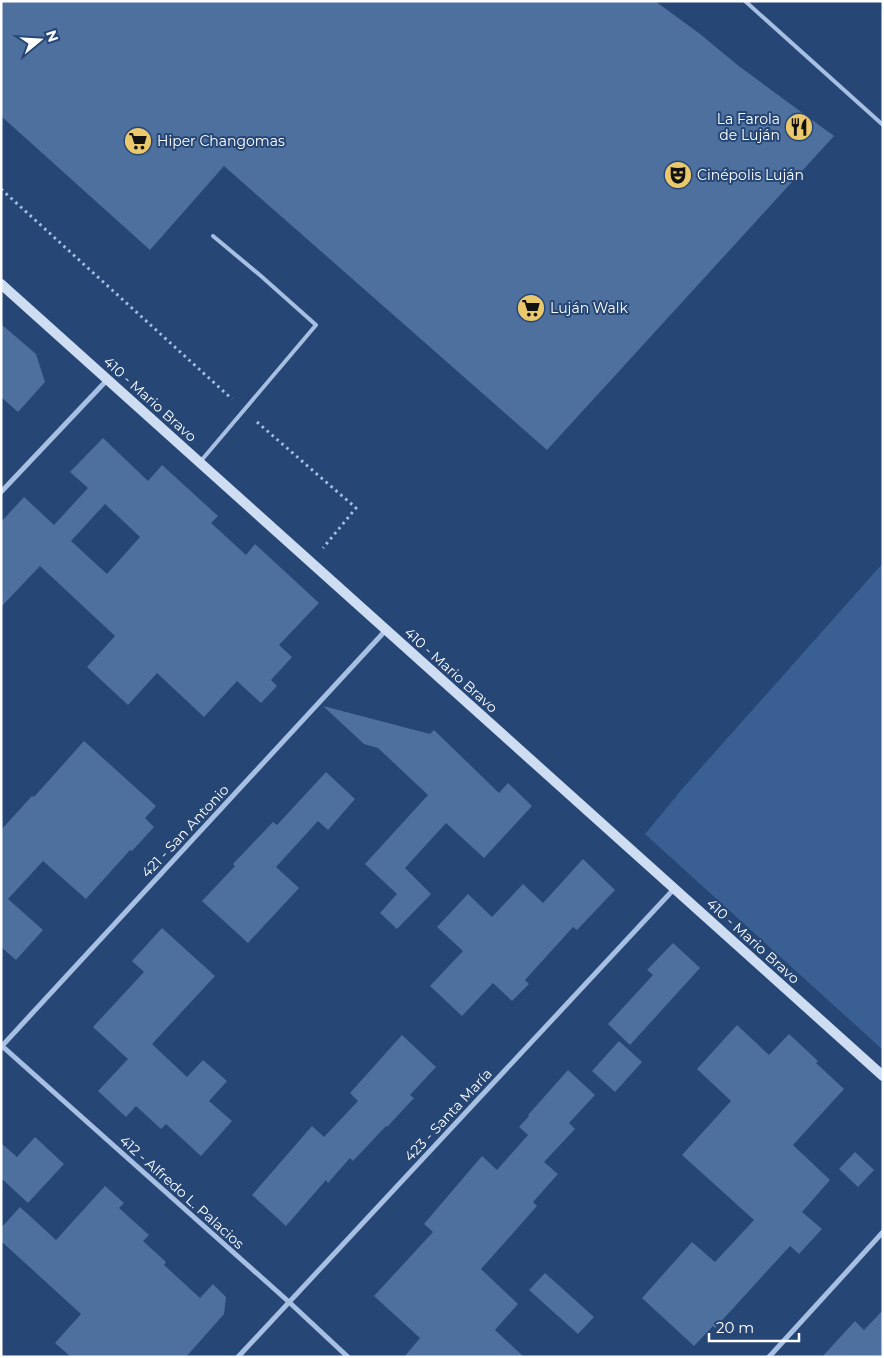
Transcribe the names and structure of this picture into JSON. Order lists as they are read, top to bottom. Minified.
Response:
{"streets":{"street":["410 - Mario Bravo","421 - San Antonio","423 - Santa María","412 - Alfredo L. Palacios"]},"crossings":[["410 - Mario Bravo","421 - San Antonio"],["410 - Mario Bravo","423 - Santa María"],["421 - San Antonio","412 - Alfredo L. Palacios"],["423 - Santa María","412 - Alfredo L. Palacios"]],"places":{"restaurant":["La Farola de Luján"],"supermarket":["Hiper Changomas","Luján Walk"],"theatre":["Cinépolis Luján"]},"scale_bar":"20 m","north":"right"}
